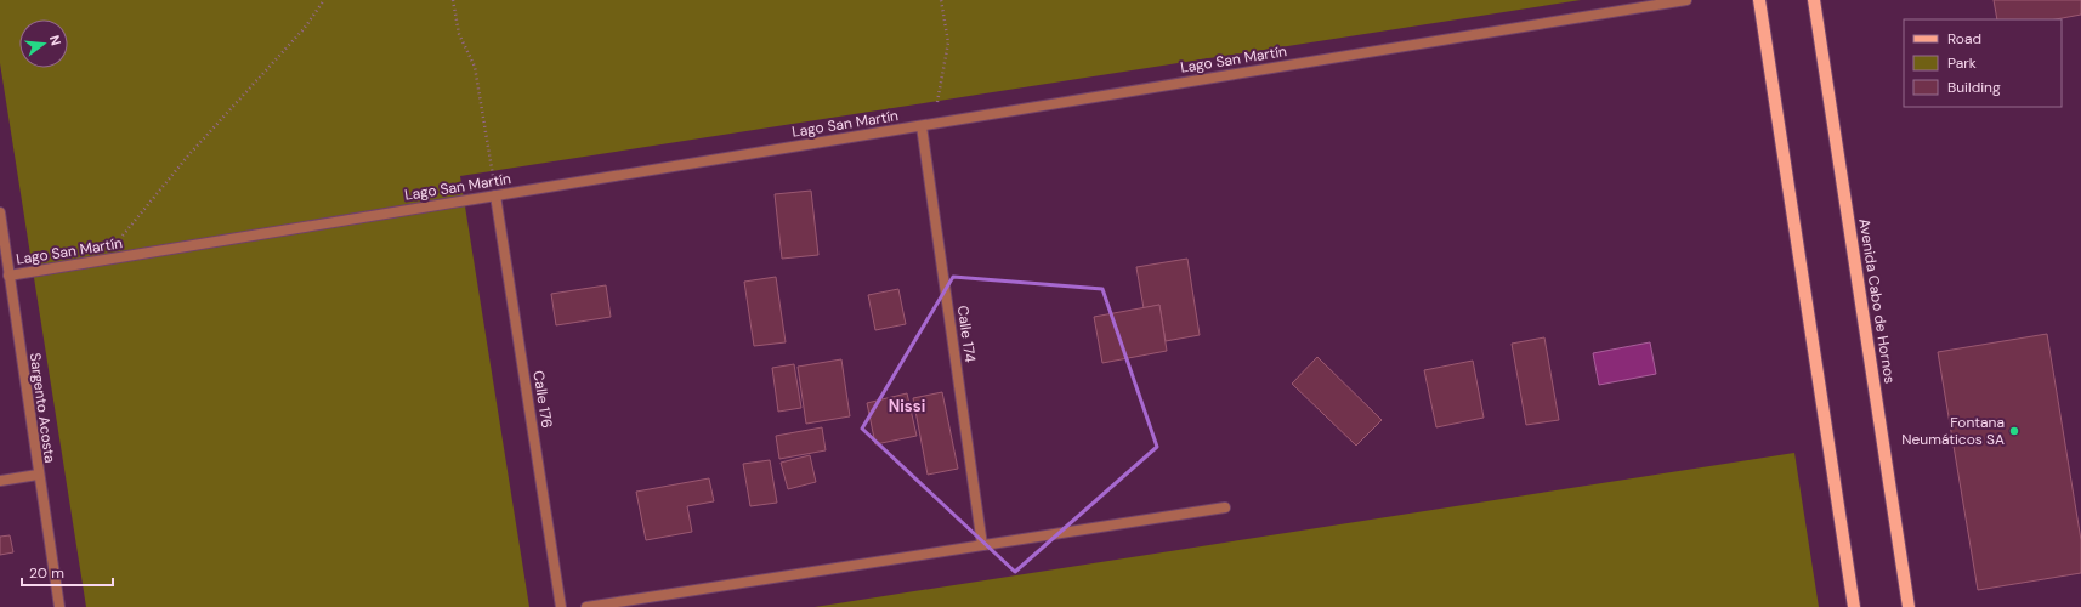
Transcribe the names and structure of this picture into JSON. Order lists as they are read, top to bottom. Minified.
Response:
{"streets":{"main road":["Avenida Cabo de Hornos"],"street":["Lago San Martín","Calle 174","Calle 176","Sargento Acosta"]},"crossings":[["Lago San Martín","Calle 174"],["Lago San Martín","Calle 176"],["Lago San Martín","Sargento Acosta"]],"districts":["Nissi"],"places":["Fontana Neumáticos SA"],"legend":["Road","Park","Building"],"scale_bar":"20 m","north":"right"}
